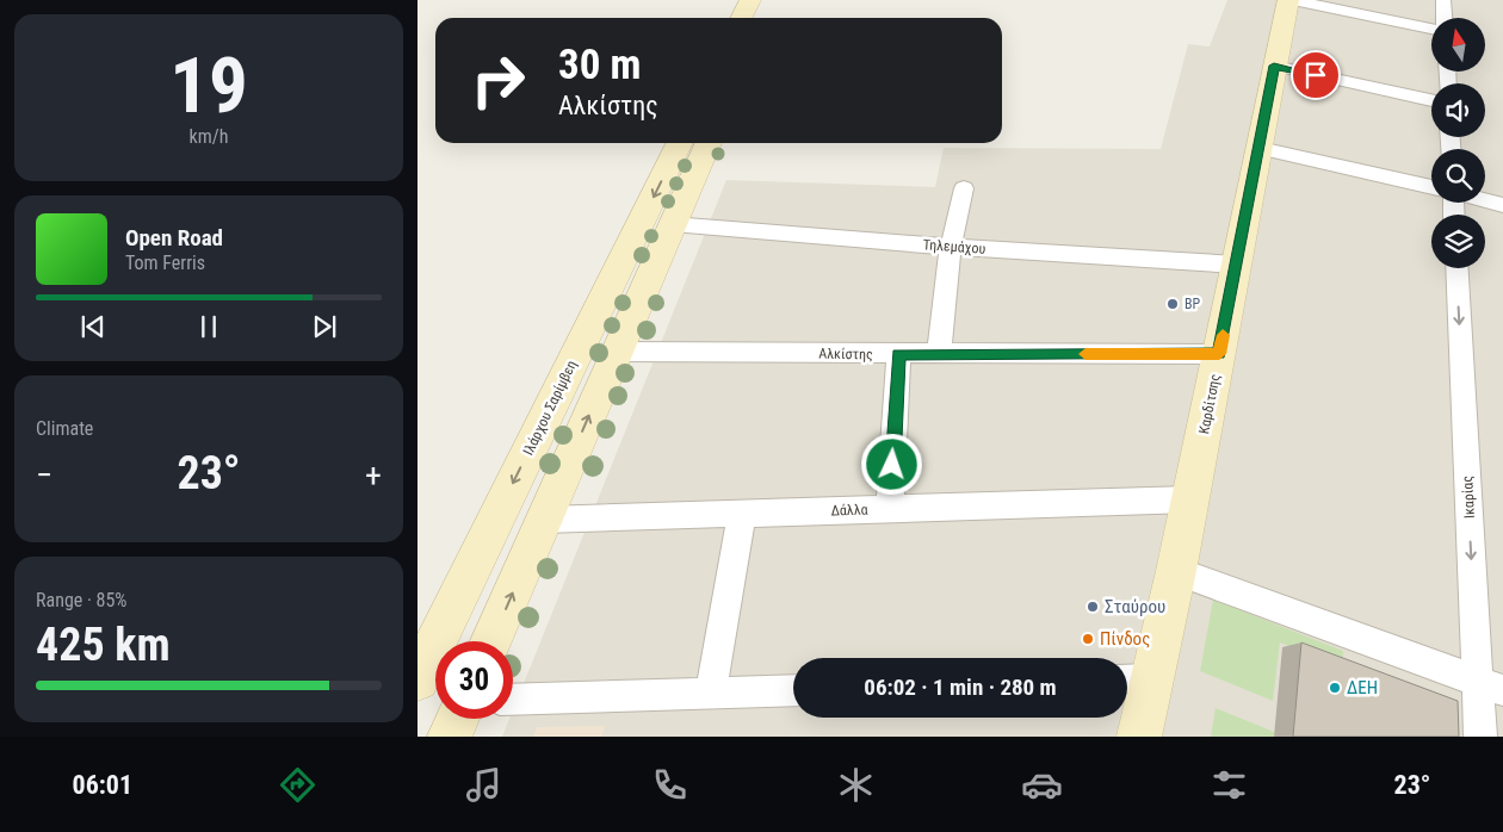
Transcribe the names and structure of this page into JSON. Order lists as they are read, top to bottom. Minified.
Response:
{"streets":{"main road":["Καρδίτσης","Ιλάρχου Σαρίμβεη"],"street":["Τηλεμάχου","Αλκίστης","Ικαρίας","Δάλλα"]},"crossings":[["Τηλεμάχου","Καρδίτσης"],["Αλκίστης","Καρδίτσης"],["Καρδίτσης","Δάλλα"]],"one_way":["Ικαρίας"],"places":["BP","Σταύρου","Πίνδος","ΔΕΗ"],"north":"top","page":{"tile":[["19","km/h"],"Climate",["Range · 85%","425 km"]],"turn":["30 m","Αλκίστης"],"song":["Open Road","Tom Ferris"],"heat":["−","23°","+"],"limit":"30","trip":"06:02 · 1 min · 280 m","tabs":["06:01","23°"]}}
